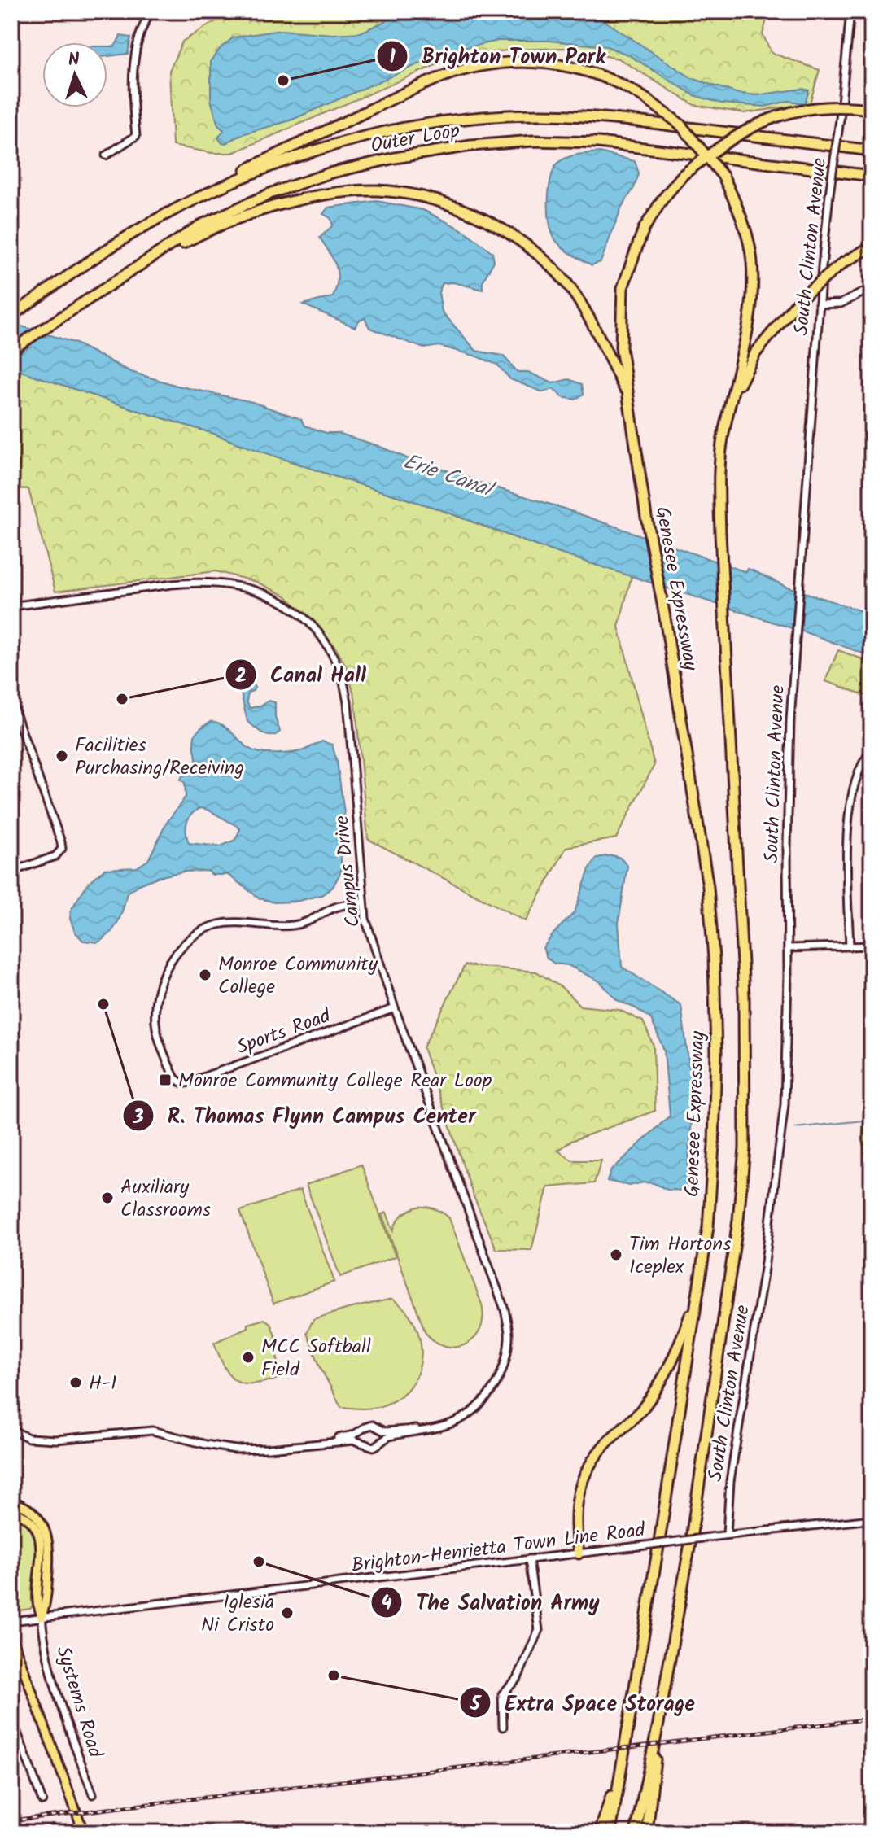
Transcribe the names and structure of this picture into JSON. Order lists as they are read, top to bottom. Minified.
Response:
{"streets":{"highway":["Outer Loop","Genesee Expressway"],"street":["South Clinton Avenue","Campus Drive","Sports Road","Brighton-Henrietta Town Line Road","Systems Road"]},"crossings":[["South Clinton Avenue","Brighton-Henrietta Town Line Road"],["Campus Drive","Sports Road"],["Brighton-Henrietta Town Line Road","Systems Road"]],"water":["Erie Canal"],"places":{"other":["Brighton Town Park","Canal Hall","Facilities Purchasing/Receiving","Monroe Community College","R. Thomas Flynn Campus Center","Auxiliary Classrooms","Tim Hortons Iceplex","MCC Softball Field","H-1","The Salvation Army","Iglesia Ni Cristo","Extra Space Storage"],"transit":["Monroe Community College Rear Loop"]},"north":"top"}
